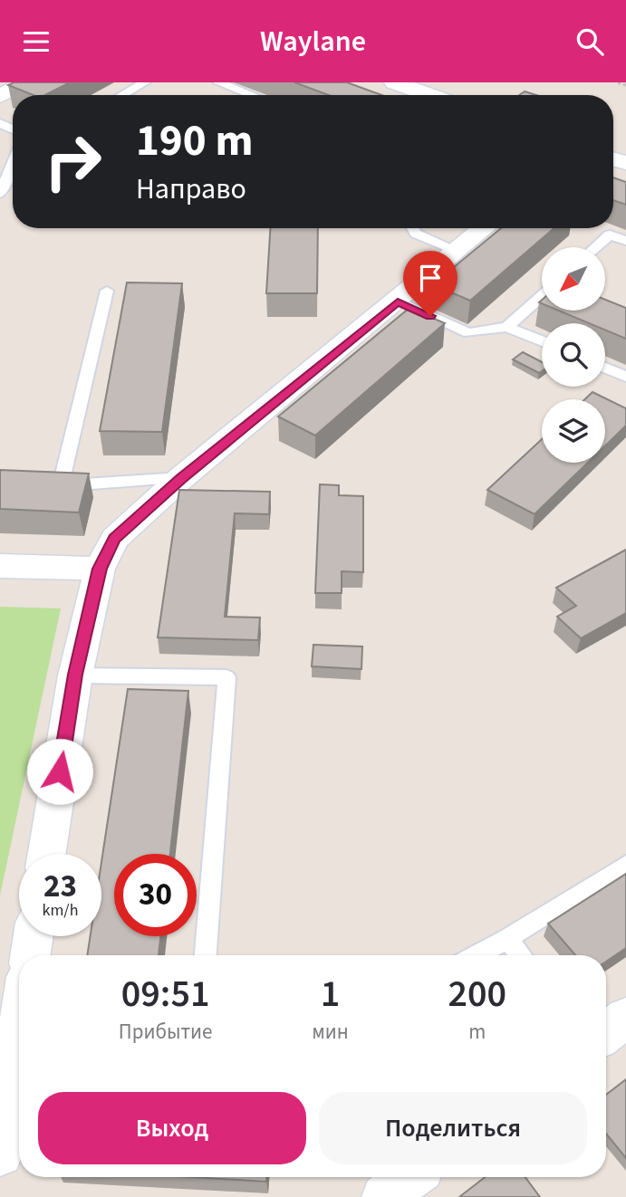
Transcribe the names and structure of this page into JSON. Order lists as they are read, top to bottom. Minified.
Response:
{"north":"bottom left","page":{"header":"Waylane","turn":["190 m","Направо"],"speed":"23 km/h","limit":"30","eta":["09:51","Прибытие","1","мин","200","m"],"buttons":["Выход","Поделиться"]}}
